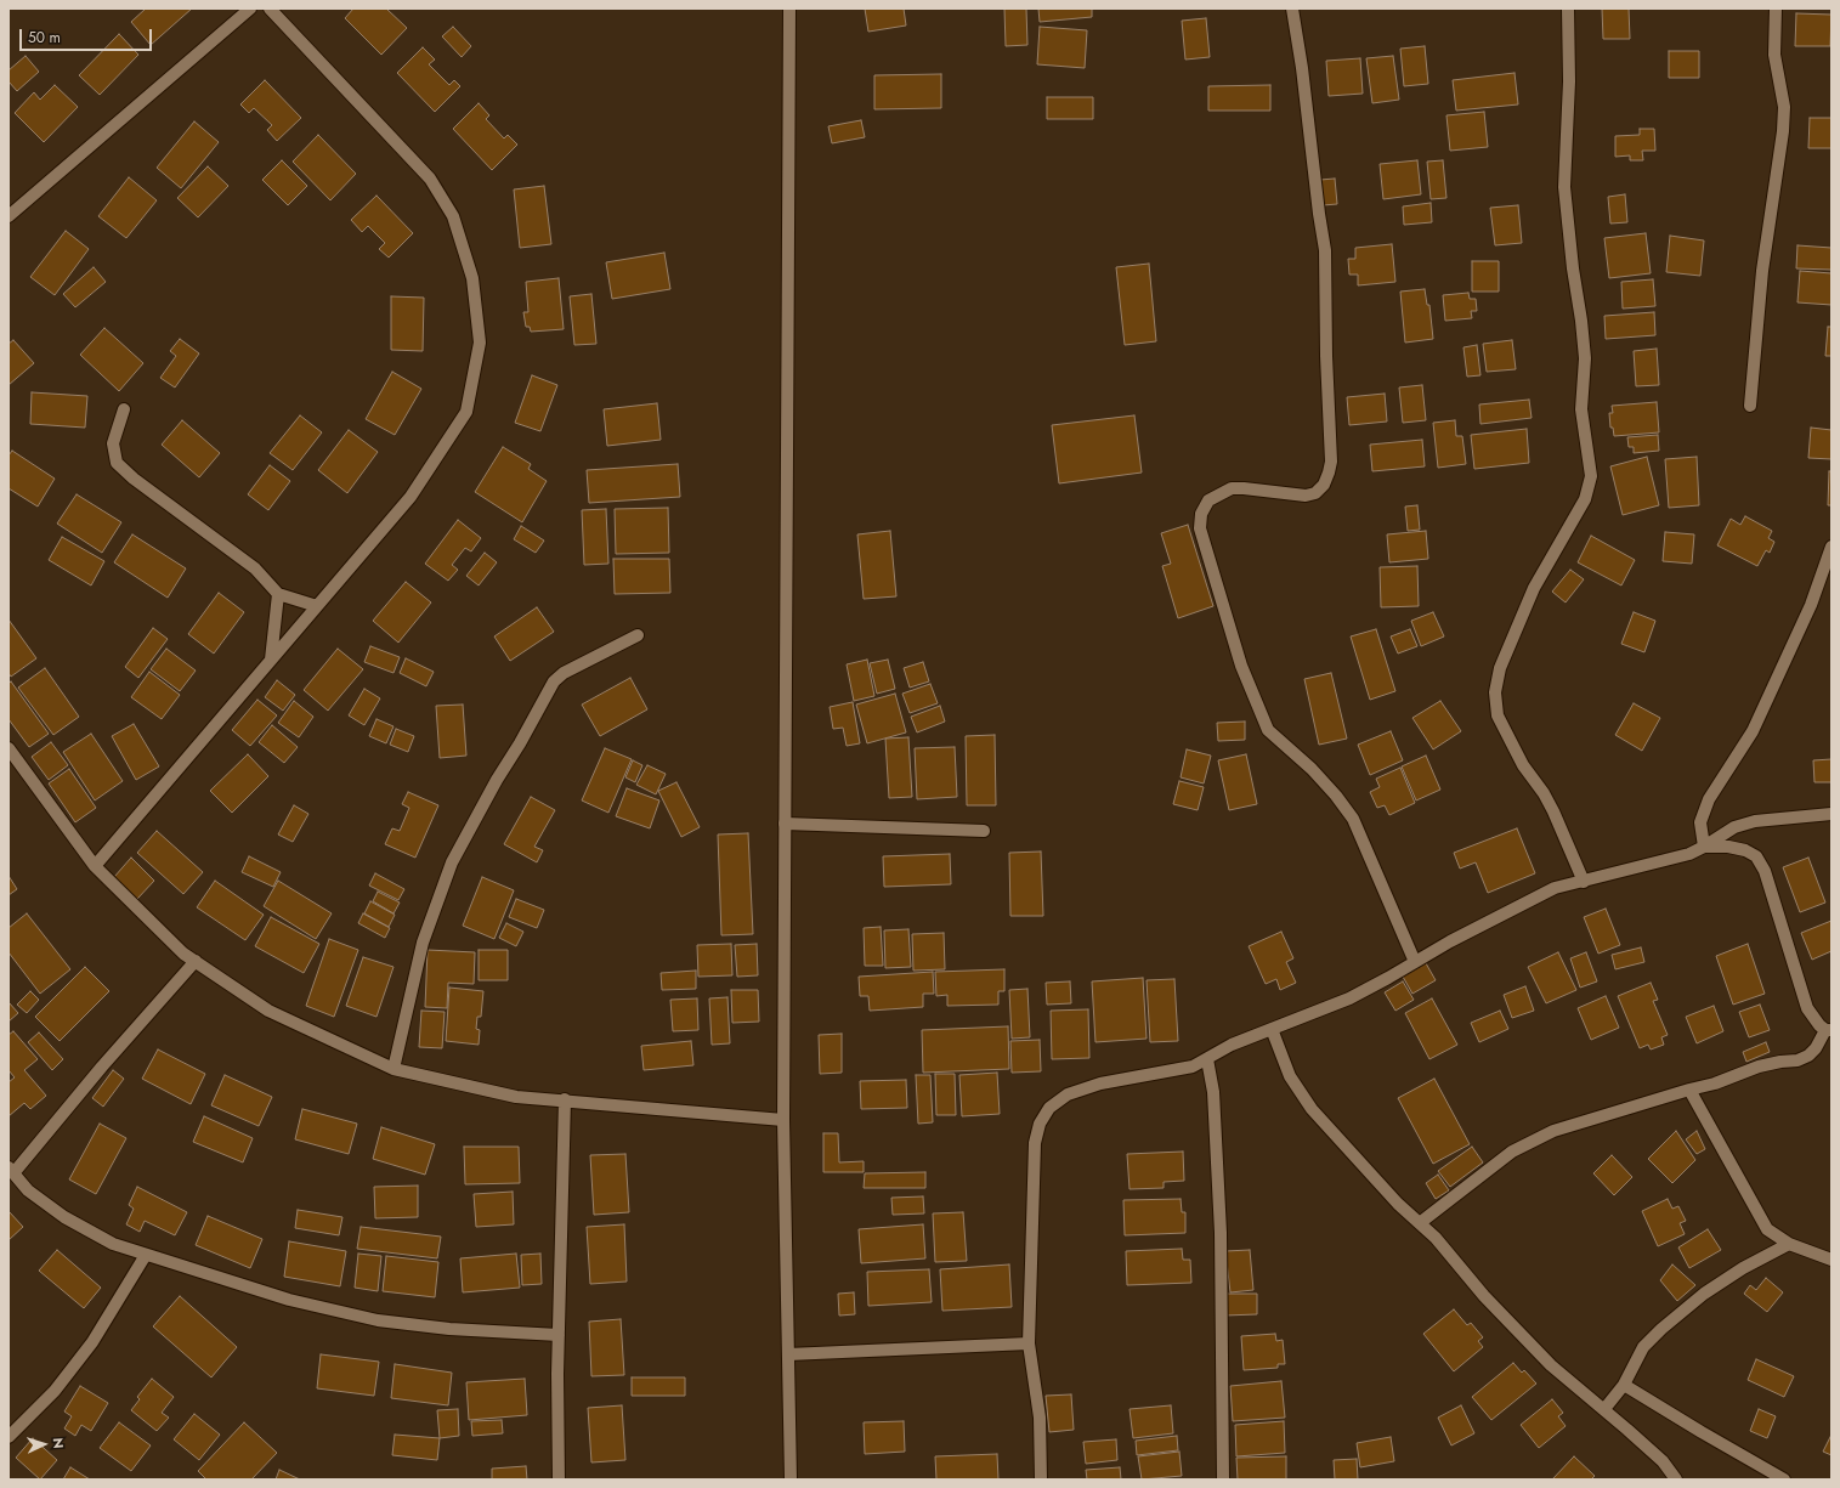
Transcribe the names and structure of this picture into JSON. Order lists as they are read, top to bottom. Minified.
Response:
{"scale_bar":"50 m","north":"right"}
